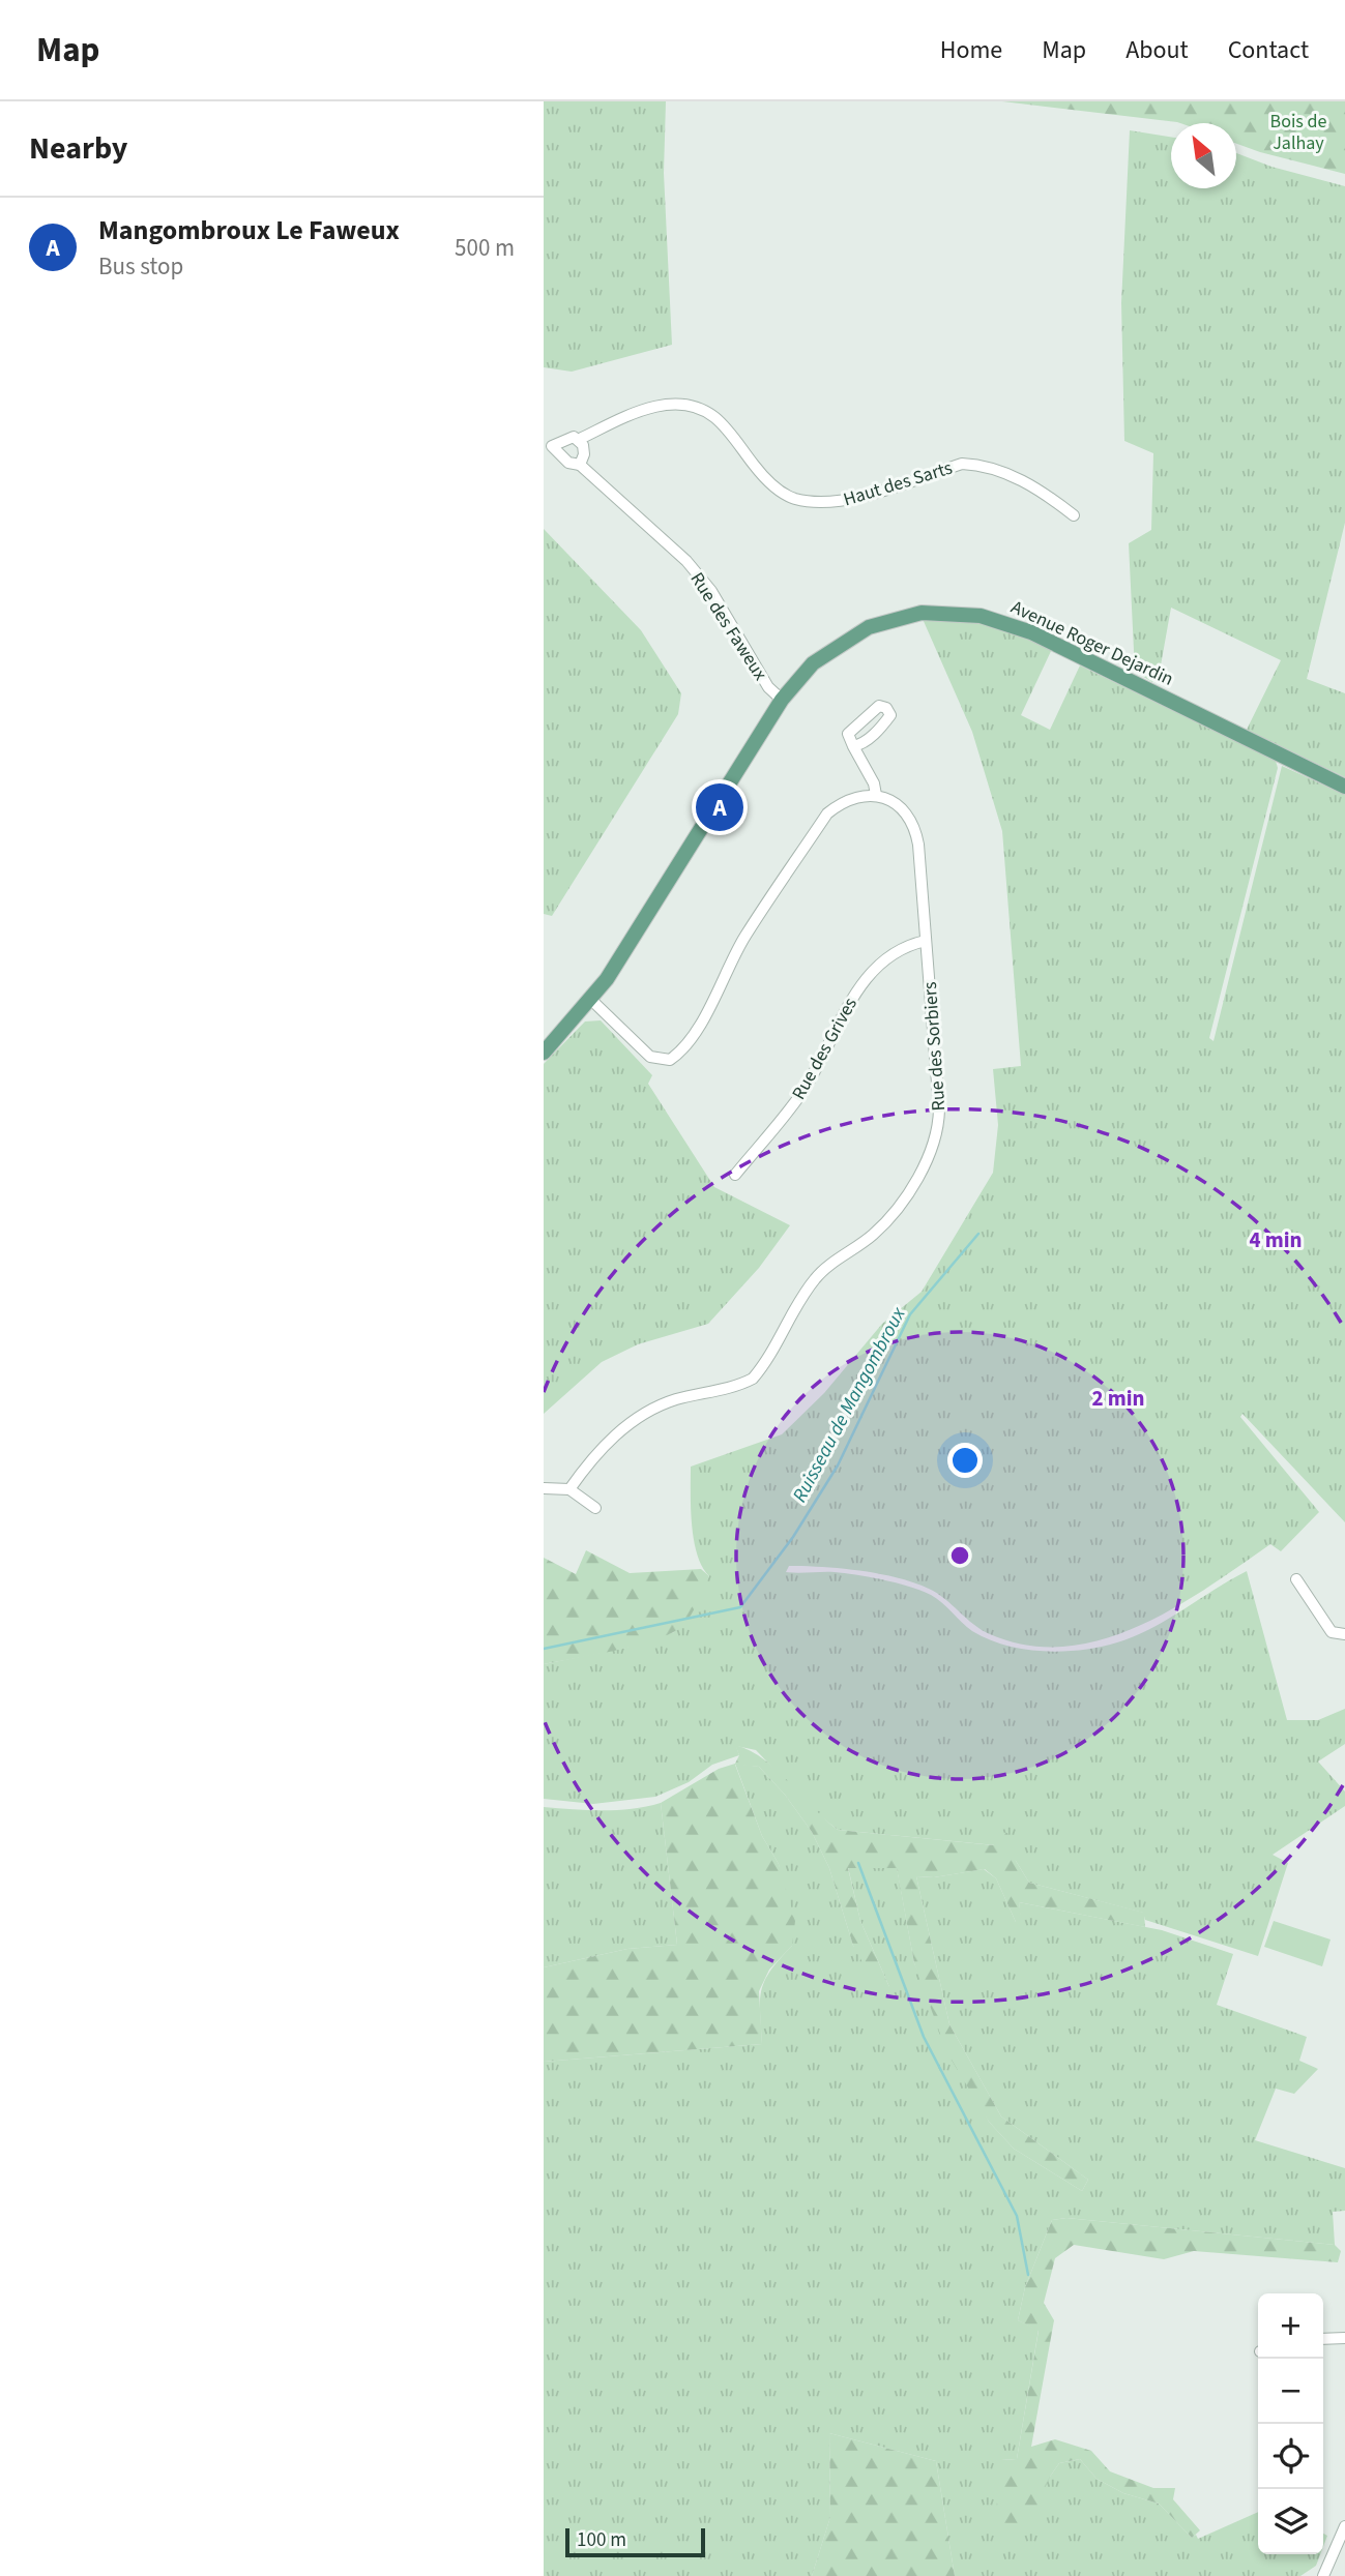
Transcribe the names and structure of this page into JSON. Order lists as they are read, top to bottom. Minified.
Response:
{"streets":{"main road":["Avenue Roger Dejardin"],"street":["Haut des Sarts","Rue des Faweux","Rue des Sorbiers","Rue des Grives"]},"crossings":[["Haut des Sarts","Rue des Faweux"],["Rue des Faweux","Avenue Roger Dejardin"],["Rue des Sorbiers","Rue des Grives"]],"water":["Ruisseau de Mangombroux"],"parks":["Bois de Jalhay"],"scale_bar":"100 m","north":"top left","page":{"header":"Map","nav":["Home","Map","About","Contact"],"heading":"Nearby","list":[{"mark":"A","name":"Mangombroux Le Faweux","note":"Bus stop","value":"500 m"}],"pins":"A","map_buttons":["+","−"],"scale":"100 m"},"rings":["4 min","2 min"]}
